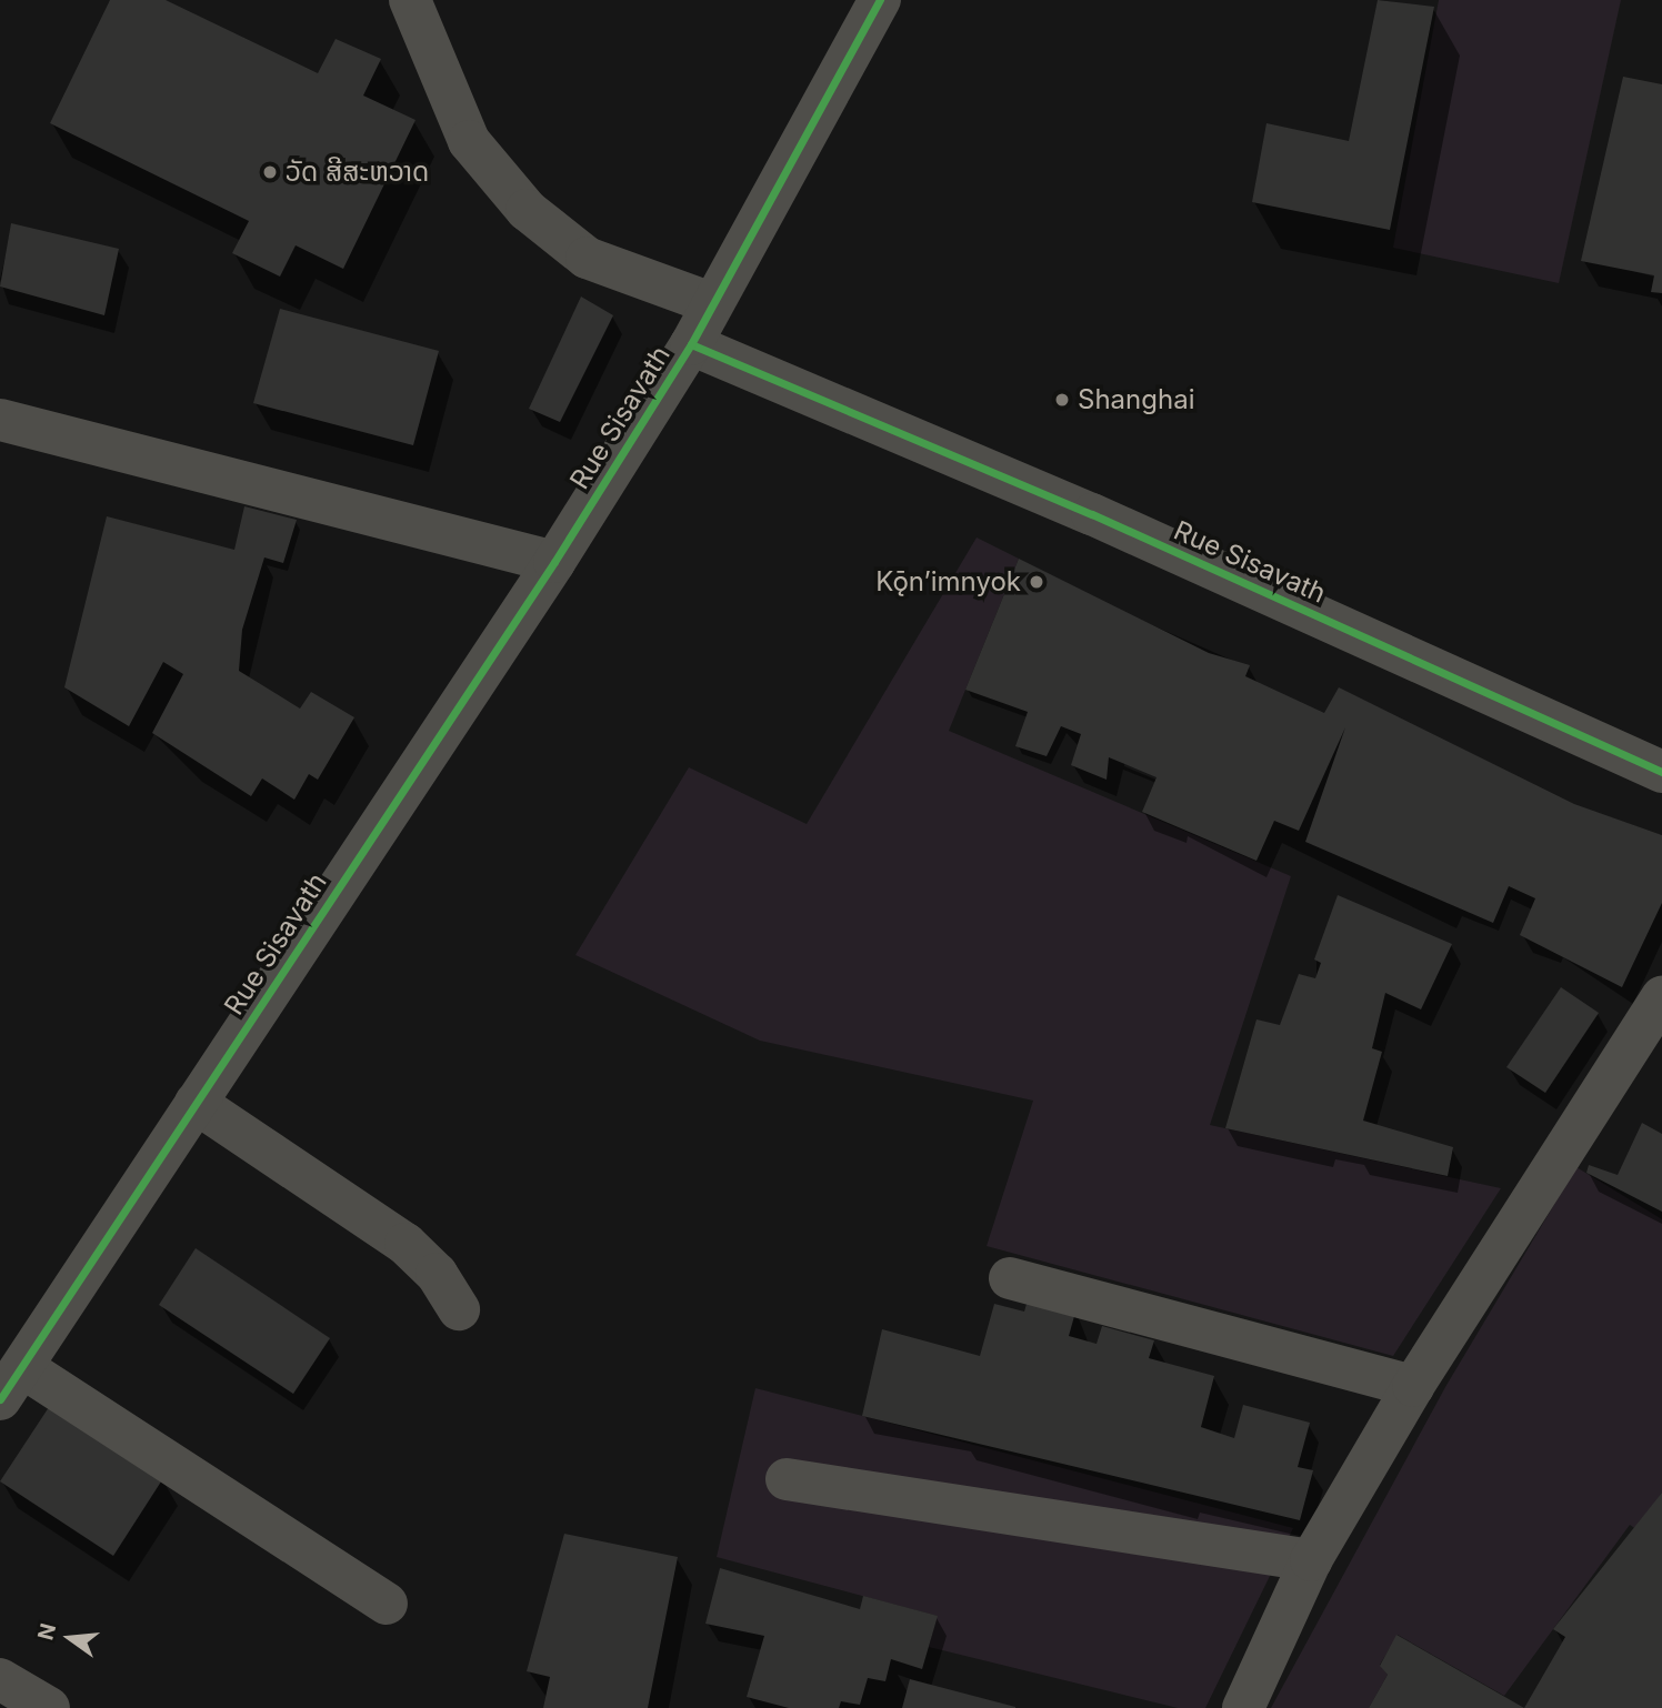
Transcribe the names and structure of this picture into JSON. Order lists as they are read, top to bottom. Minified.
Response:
{"streets":{"street":["Rue Sisavath"]},"places":["ວັດ ສີສະຫວາດ","Shanghai","Kǭn’imnyok"],"north":"left"}
